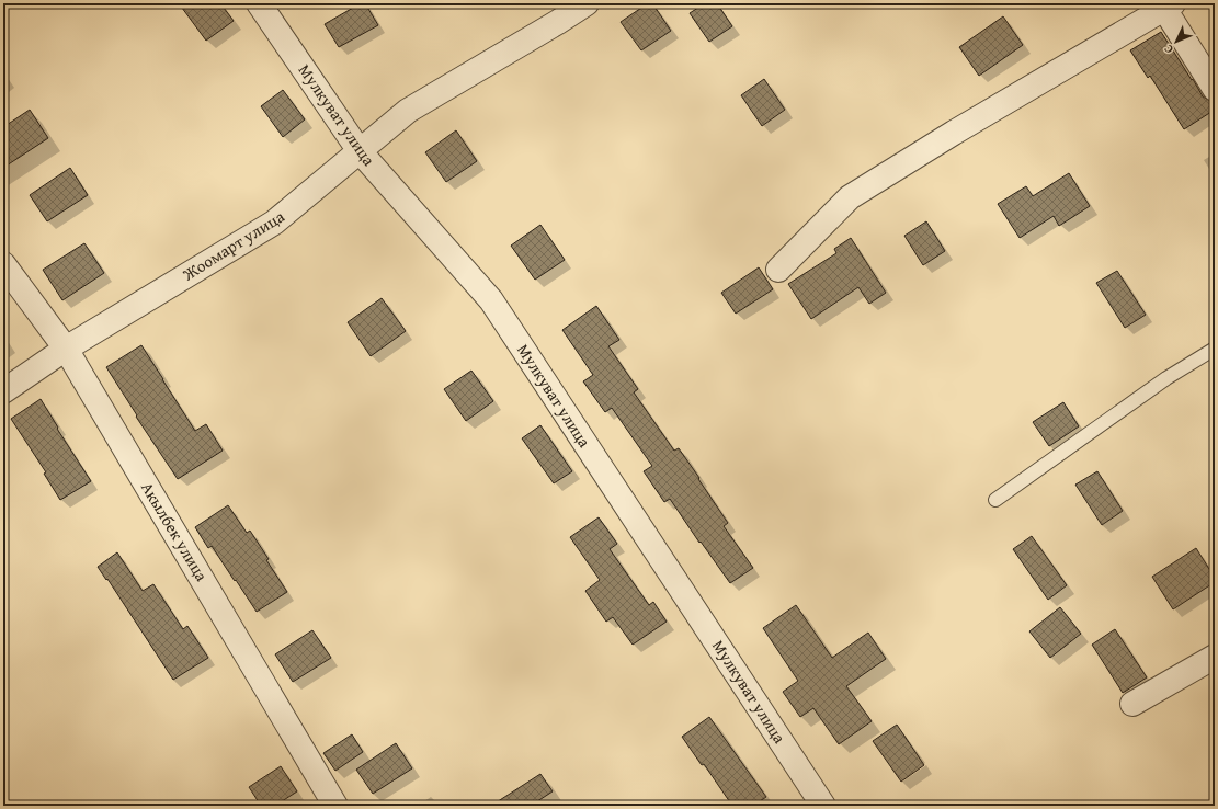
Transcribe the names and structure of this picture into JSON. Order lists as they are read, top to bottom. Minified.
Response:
{"streets":{"street":["Мулкуват улица","Жоомарт улица","Акылбек улица"]},"crossings":[["Мулкуват улица","Жоомарт улица"],["Жоомарт улица","Акылбек улица"]],"north":"bottom left"}
